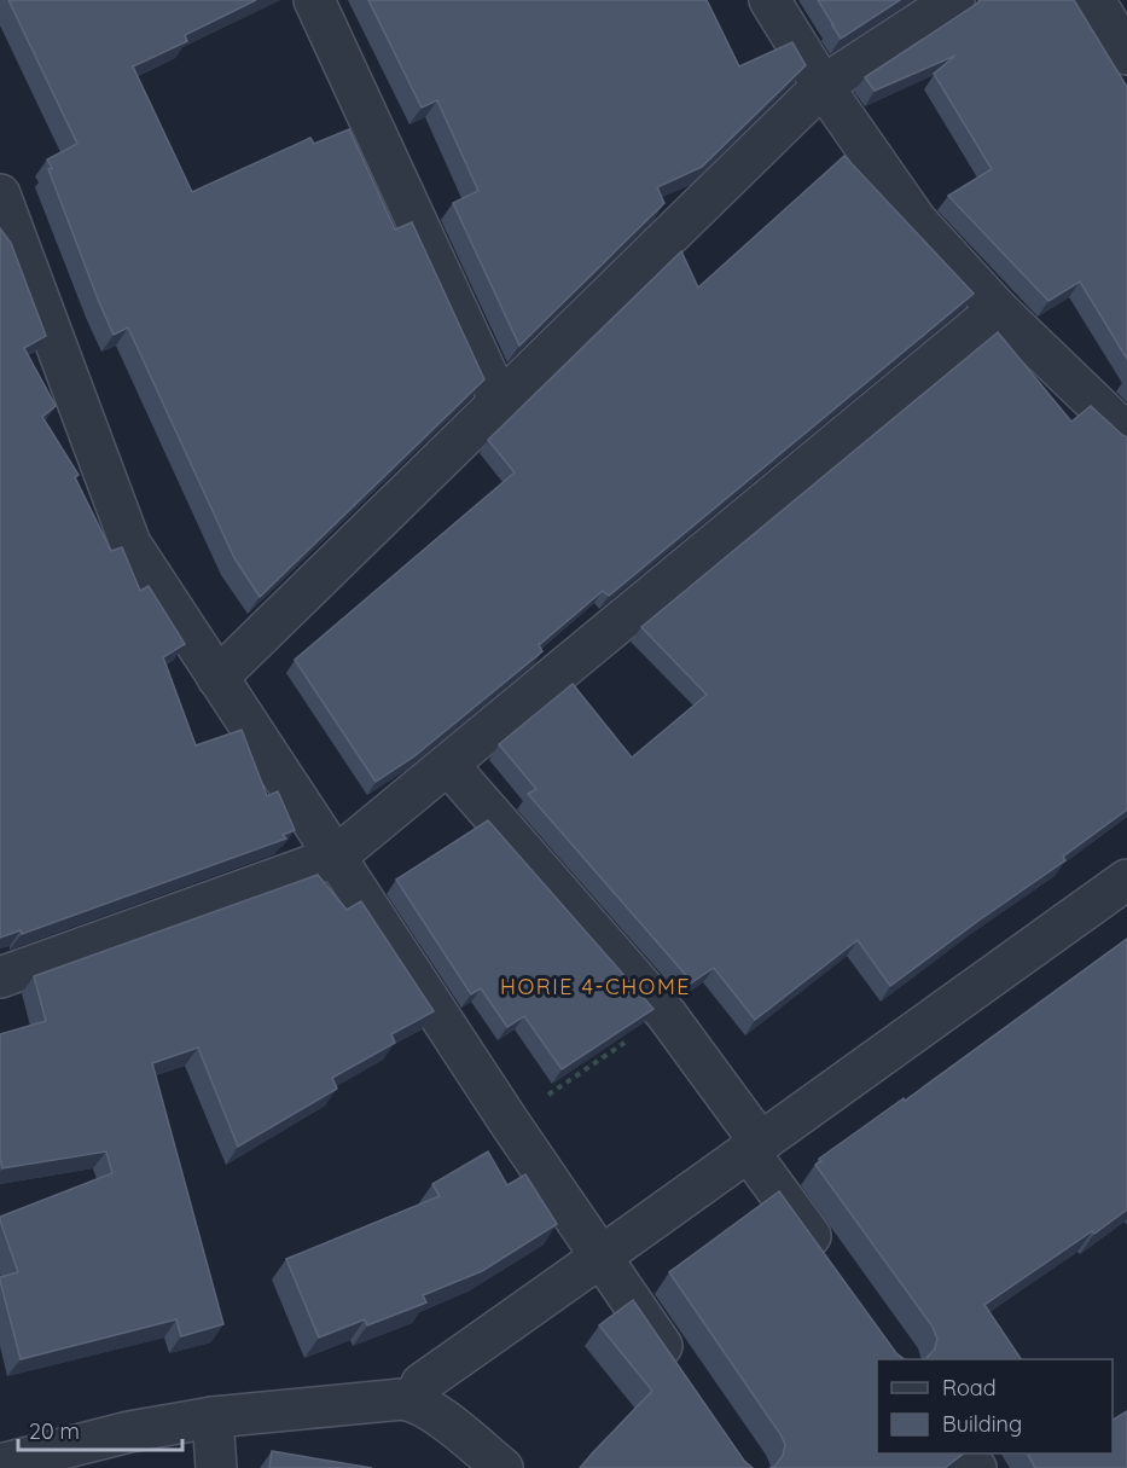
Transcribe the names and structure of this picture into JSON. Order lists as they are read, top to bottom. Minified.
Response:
{"districts":["HORIE 4-CHOME"],"legend":["Road","Building"],"scale_bar":"20 m"}
